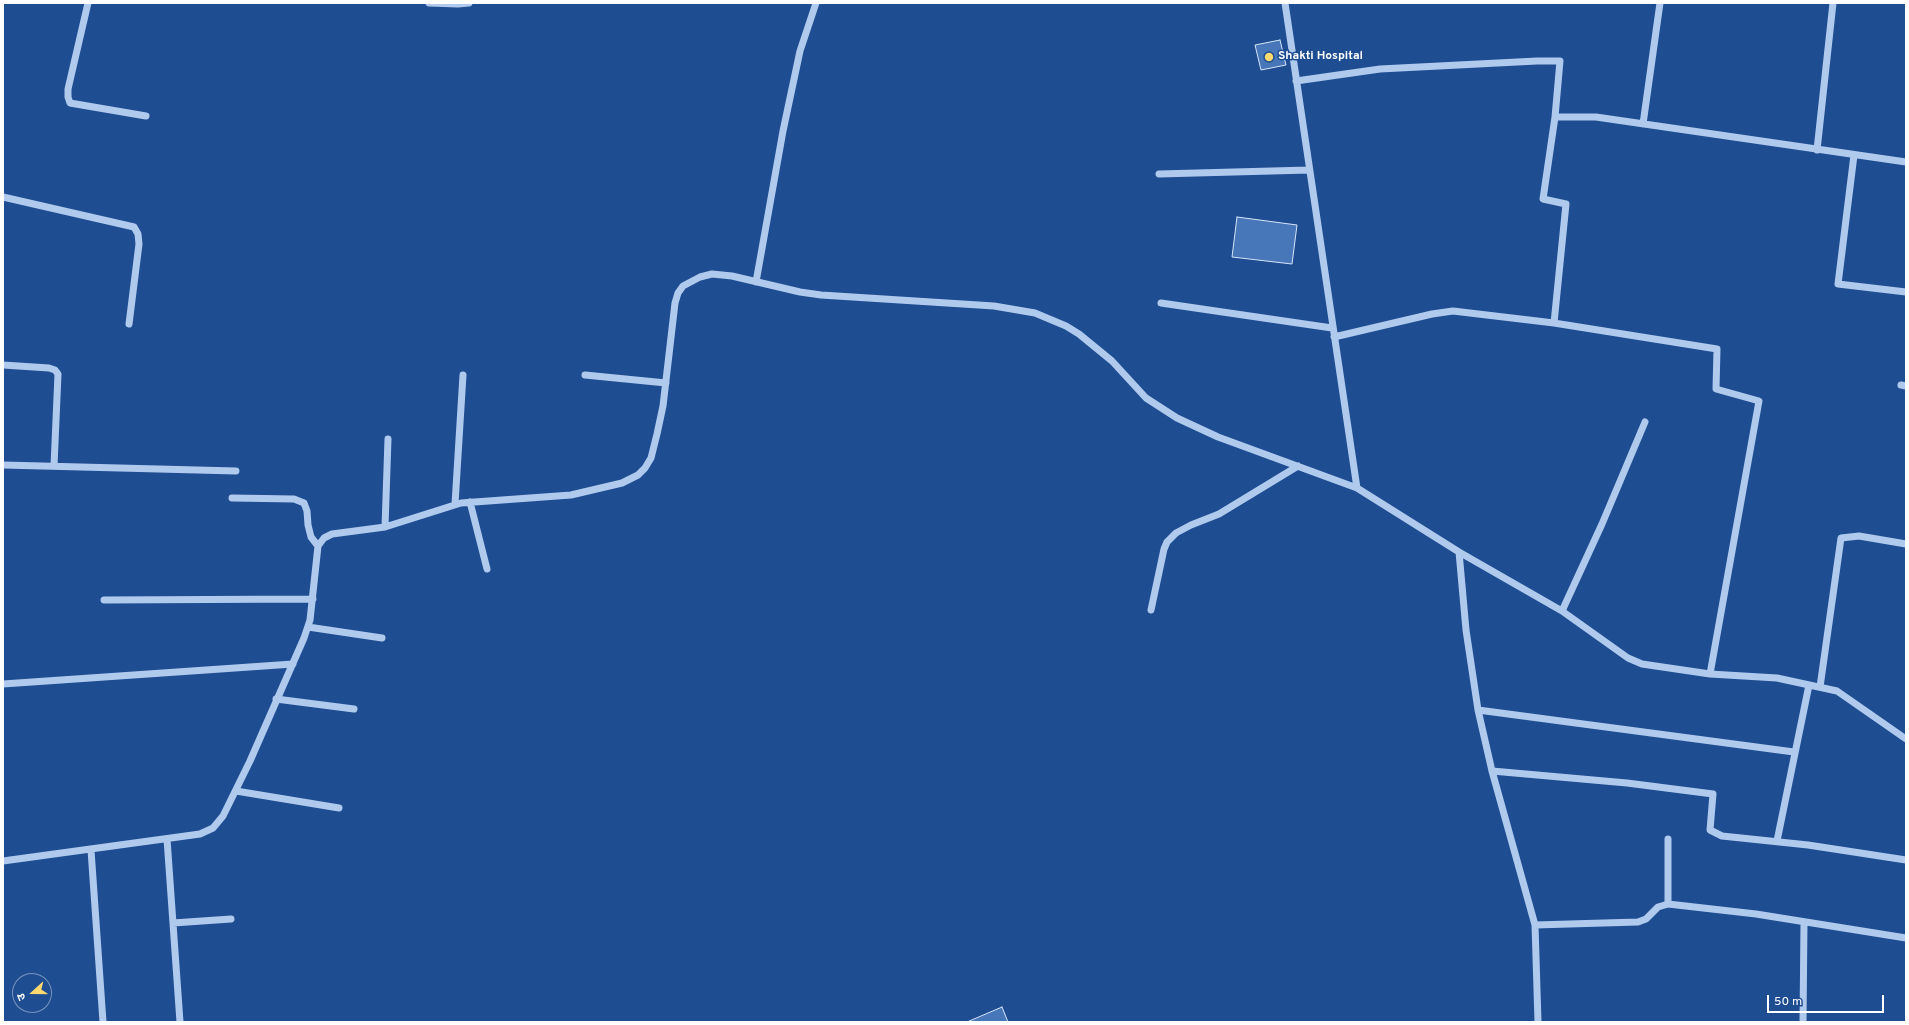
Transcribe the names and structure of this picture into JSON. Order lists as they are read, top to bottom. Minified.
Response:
{"places":["Shakti Hospital"],"scale_bar":"50 m","north":"left"}
